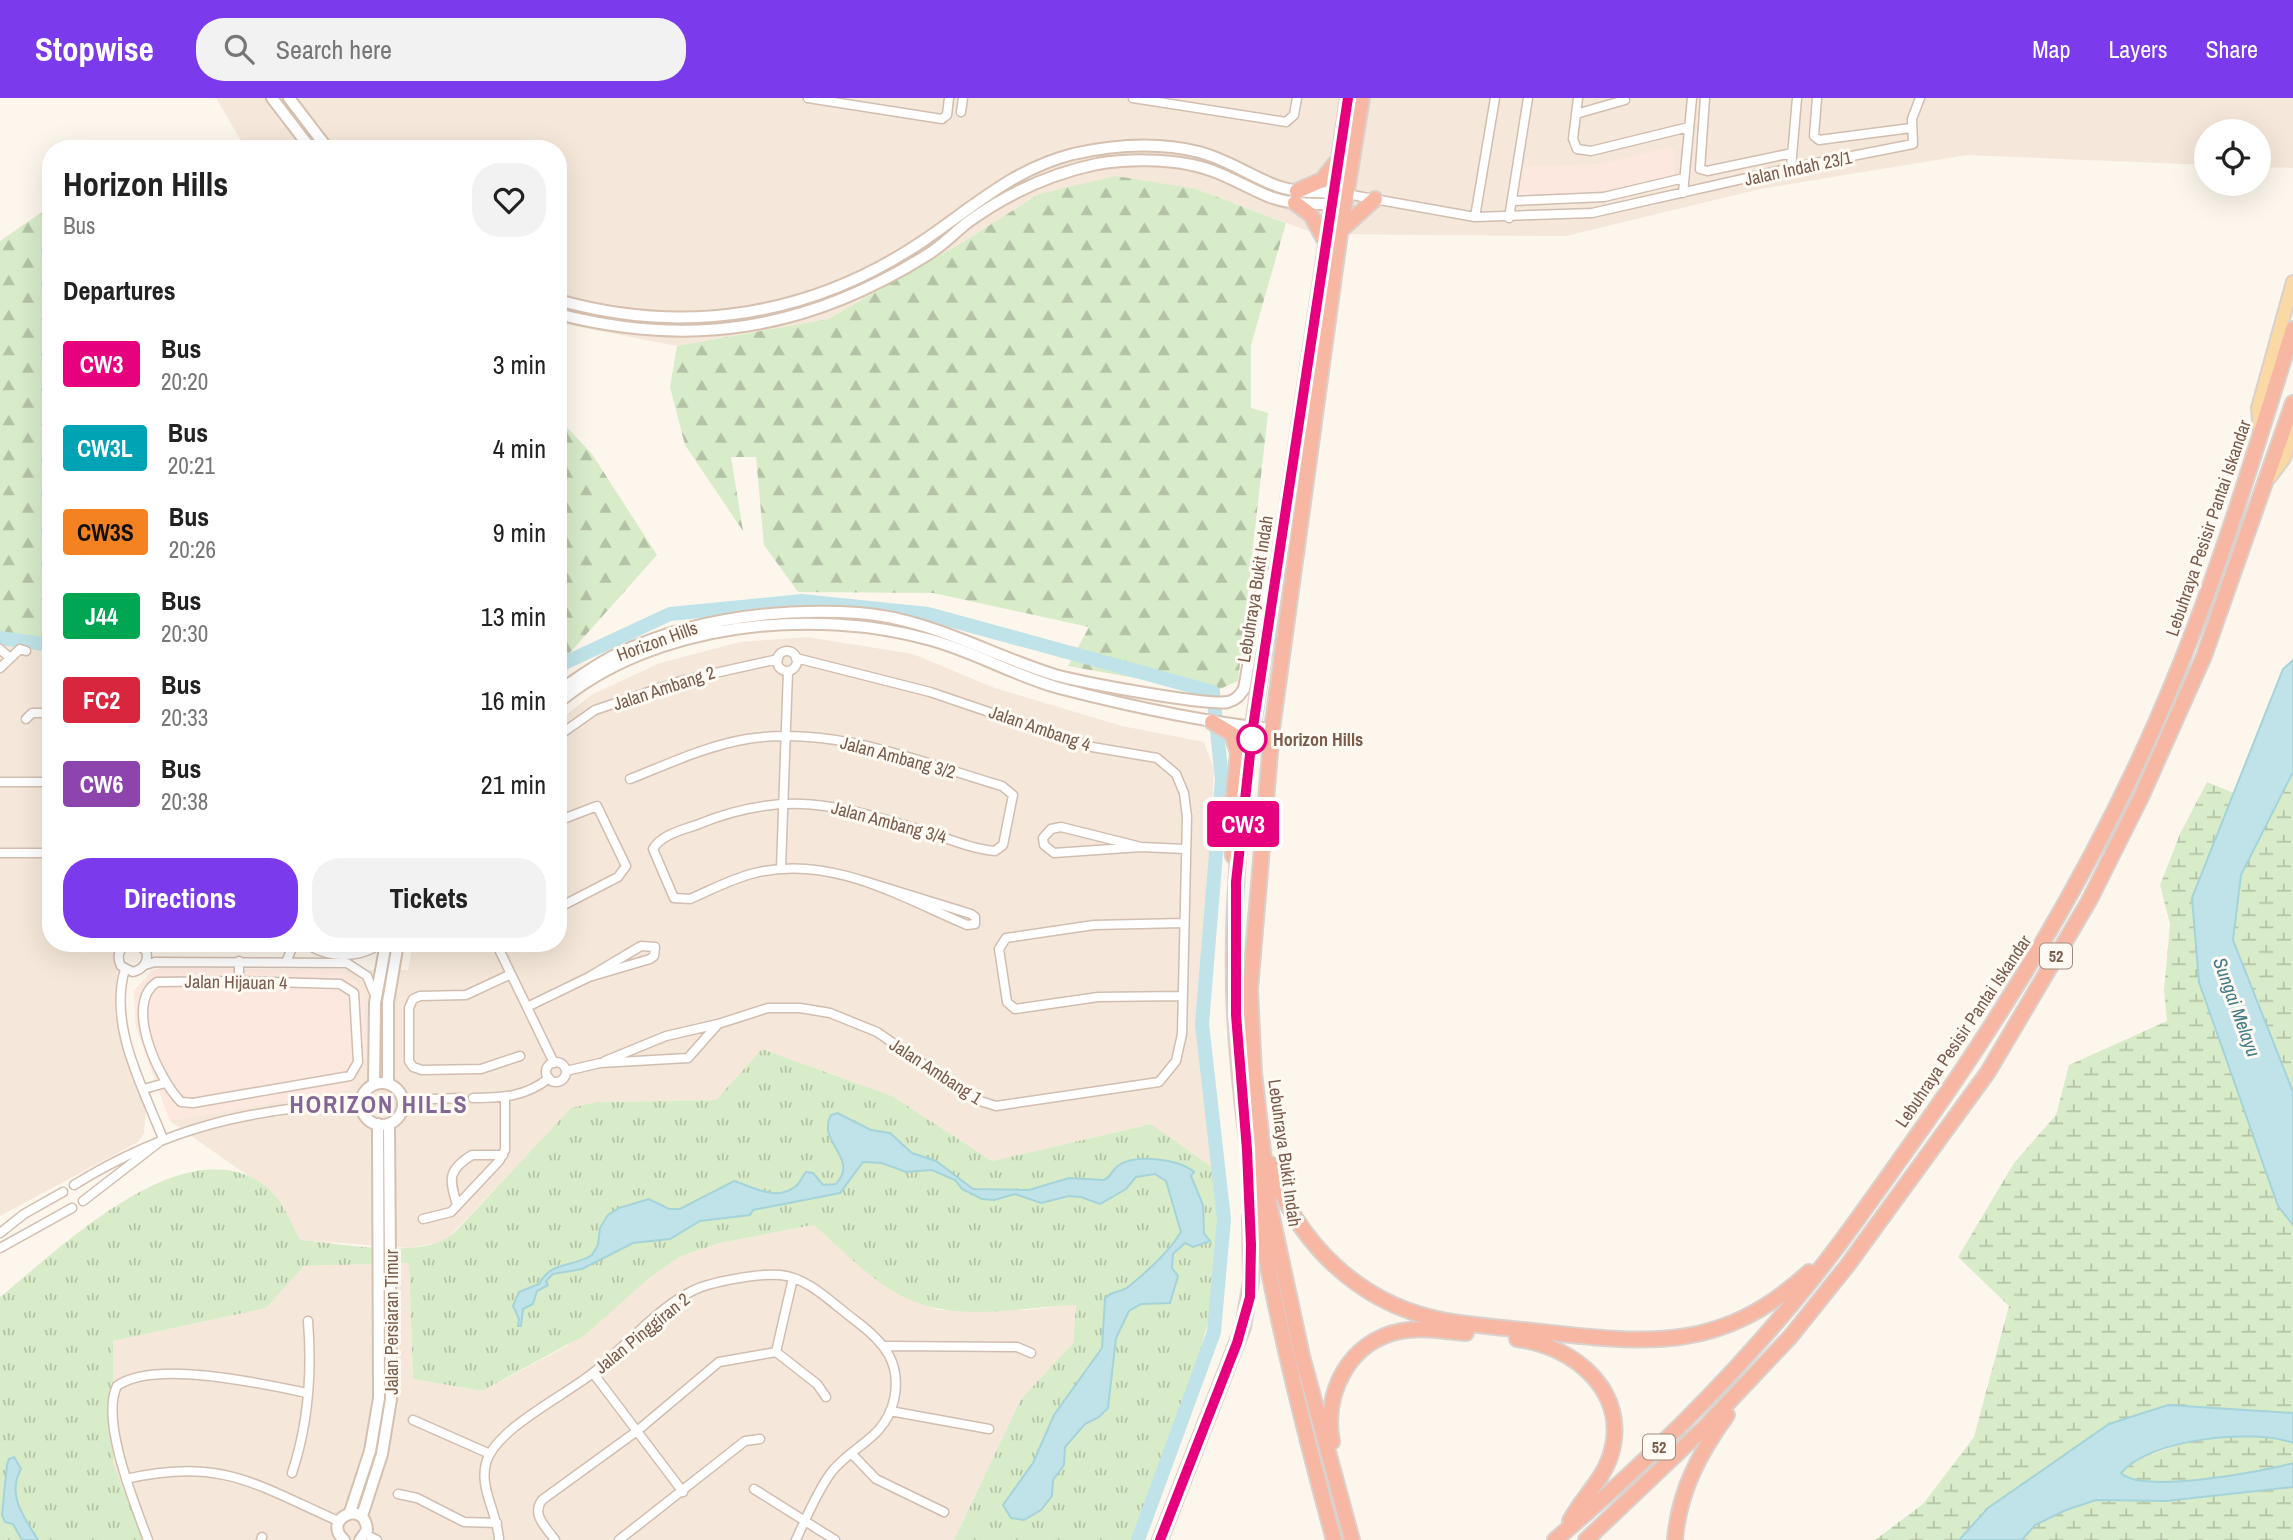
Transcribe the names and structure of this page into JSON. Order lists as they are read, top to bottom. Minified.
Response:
{"streets":{"highway":["Lebuhraya Pesisir Pantai Iskandar","Lebuhraya Bukit Indah","52"],"street":["Jalan Indah 23/1","Horizon Hills","Jalan Ambang 2","Jalan Ambang 4","Jalan Ambang 3/2","Jalan Ambang 3/4","Jalan Hijauan 4","Jalan Ambang 1","Jalan Persiaran Timur","Jalan Pinggiran 2"]},"crossings":[["Jalan Indah 23/1","Lebuhraya Bukit Indah"],["Lebuhraya Bukit Indah","Horizon Hills"],["Jalan Ambang 2","Jalan Ambang 4"],["Jalan Ambang 4","Jalan Ambang 1"],["Jalan Ambang 3/2","Jalan Ambang 3/4"]],"districts":["HORIZON HILLS"],"water":["Sungai Melayu"],"places":["Horizon Hills"],"lines":["bus line CW3"],"page":{"header":"Stopwise","search":"Search here","nav":["Map","Layers","Share"],"on_map":"CW3","heading":[["Horizon Hills","Bus"],"Departures"],"list":[{"mark":"CW3","name":"Bus","note":"20:20","value":"3 min"},{"mark":"CW3L","name":"Bus","note":"20:21","value":"4 min"},{"mark":"CW3S","name":"Bus","note":"20:26","value":"9 min"},{"mark":"J44","name":"Bus","note":"20:30","value":"13 min"},{"mark":"FC2","name":"Bus","note":"20:33","value":"16 min"},{"mark":"CW6","name":"Bus","note":"20:38","value":"21 min"}],"buttons":["Directions","Tickets"]}}
